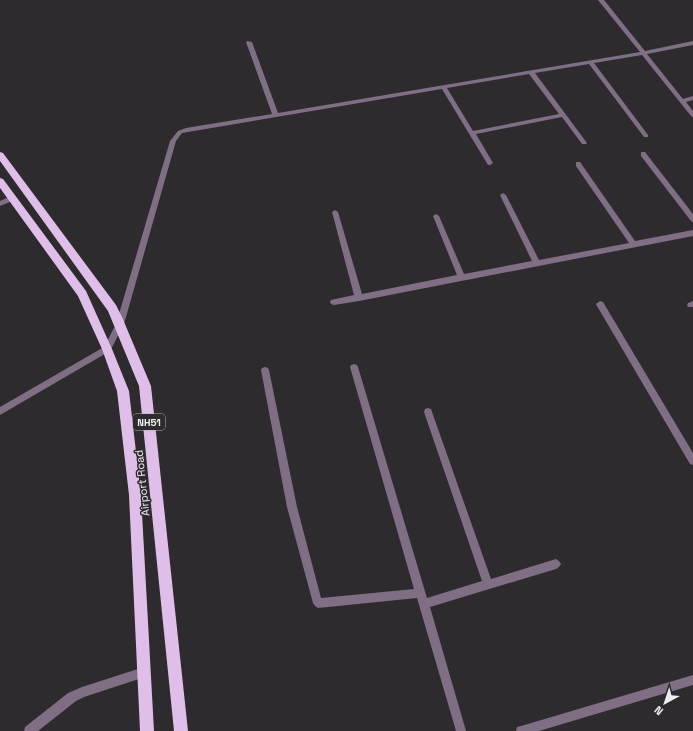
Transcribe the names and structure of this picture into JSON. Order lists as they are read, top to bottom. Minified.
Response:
{"streets":{"highway":["NH51","Airport Road"]},"north":"bottom left"}
